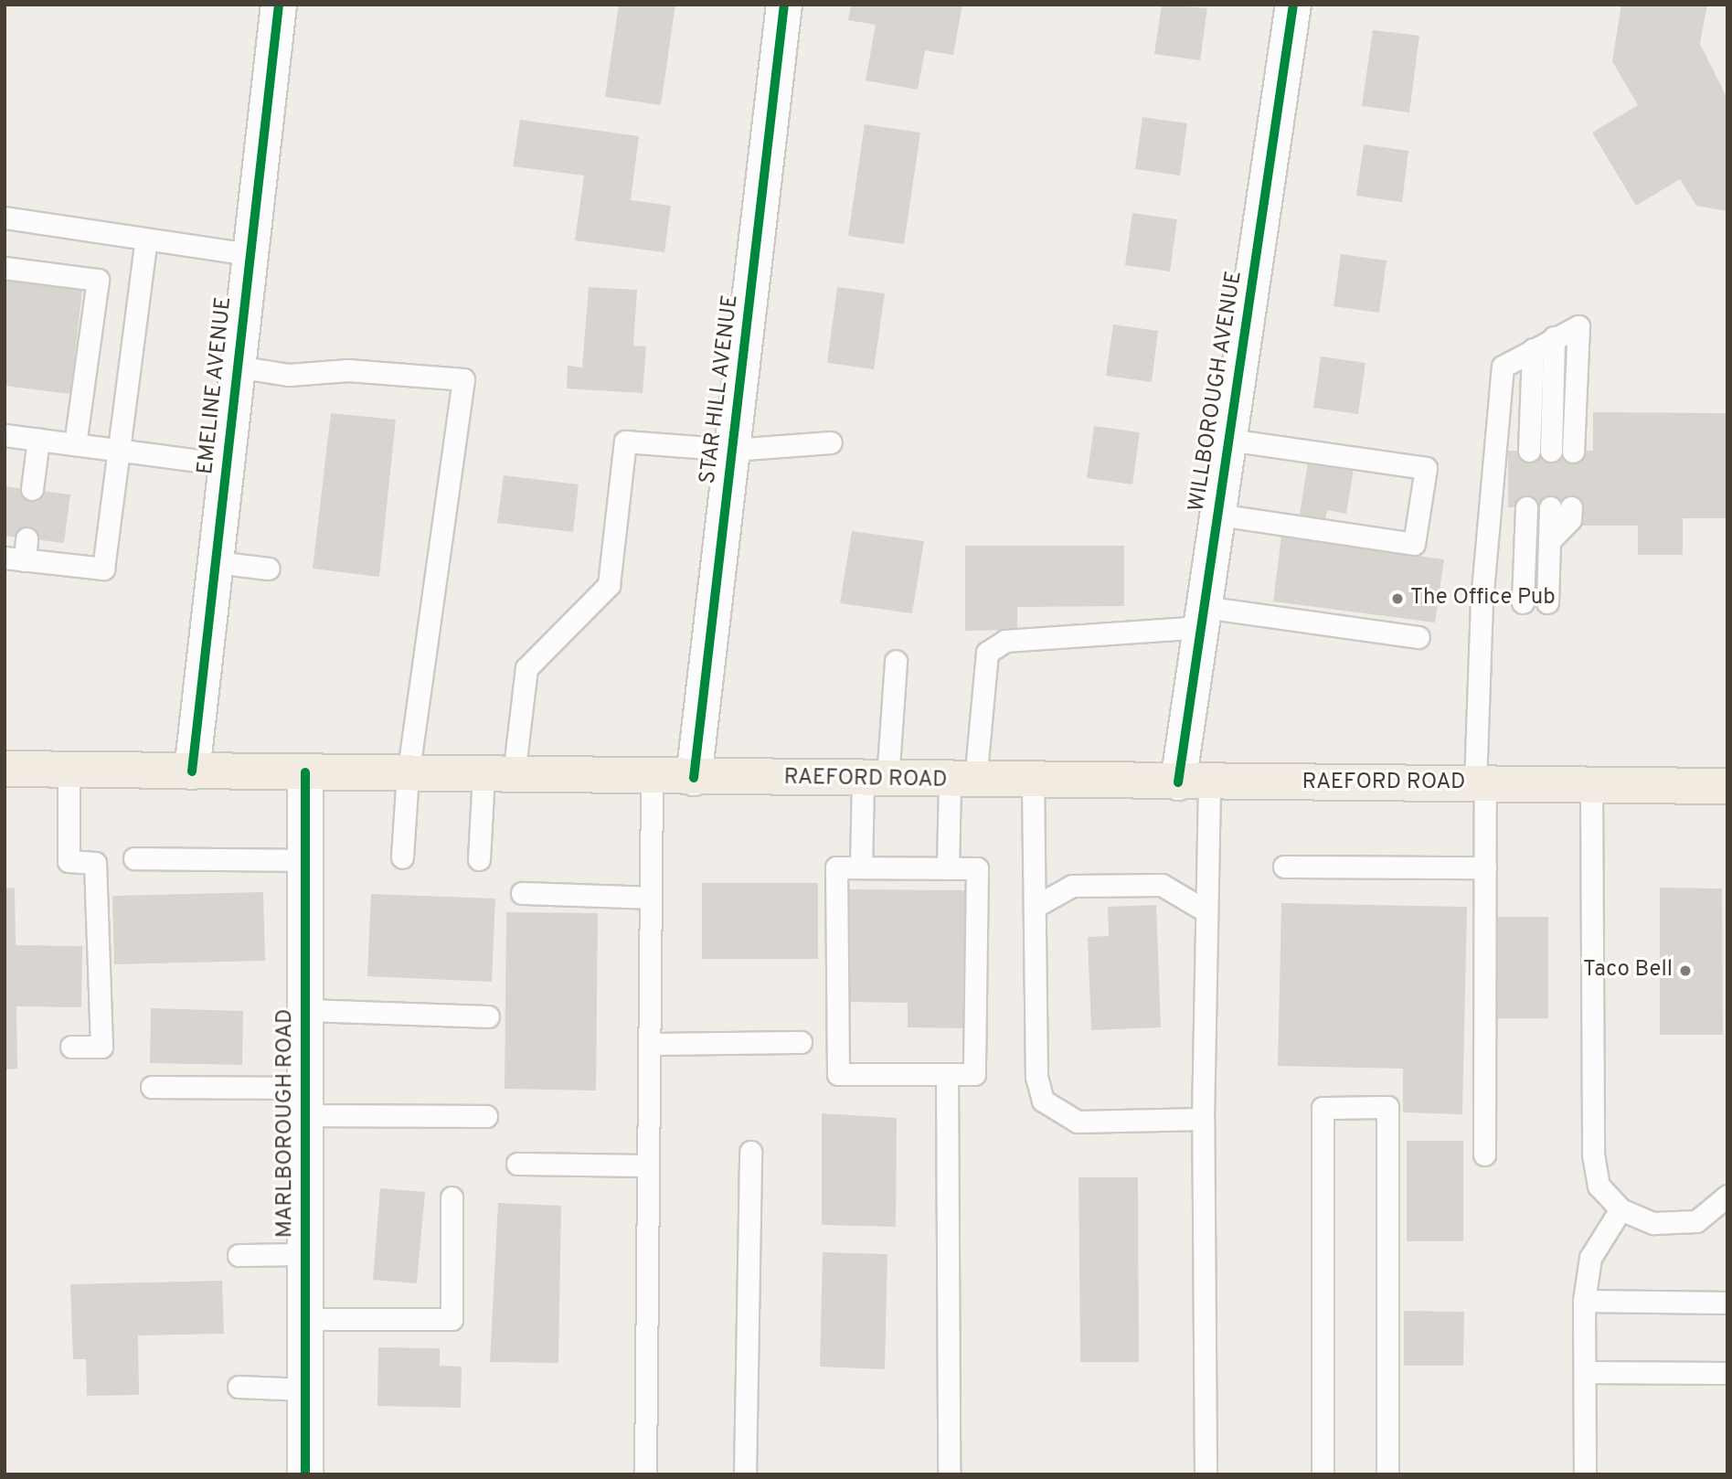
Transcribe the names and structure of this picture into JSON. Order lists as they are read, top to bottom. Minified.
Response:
{"streets":{"main road":["RAEFORD ROAD"],"street":["EMELINE AVENUE","STAR HILL AVENUE","WILLBOROUGH AVENUE","MARLBOROUGH ROAD"]},"crossings":[["EMELINE AVENUE","RAEFORD ROAD"],["STAR HILL AVENUE","RAEFORD ROAD"],["WILLBOROUGH AVENUE","RAEFORD ROAD"],["RAEFORD ROAD","MARLBOROUGH ROAD"]],"places":["The Office Pub","Taco Bell"]}
